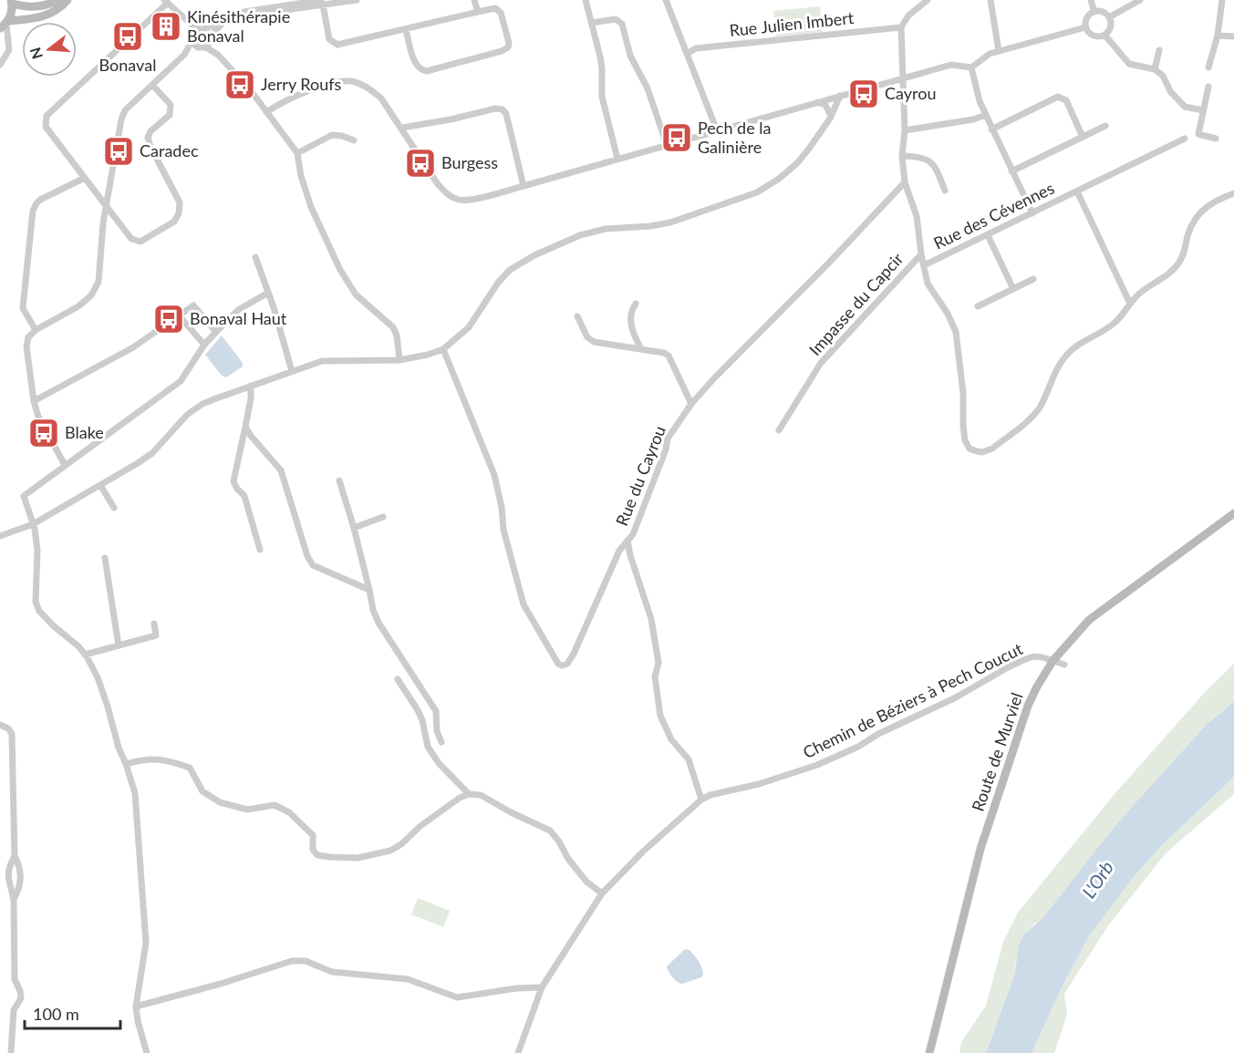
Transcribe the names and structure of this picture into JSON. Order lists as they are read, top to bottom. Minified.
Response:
{"streets":{"main road":["Route de Murviel"],"street":["Rue Julien Imbert","Rue des Cévennes","Impasse du Capcir","Rue du Cayrou","Chemin de Béziers à Pech Coucut"]},"crossings":[["Chemin de Béziers à Pech Coucut","Route de Murviel"]],"water":["L'Orb"],"places":{"building":["Kinésithérapie Bonaval"],"bus stop":["Bonaval","Jerry Roufs","Cayrou","Pech de la Galinière","Caradec","Burgess","Bonaval Haut","Blake"]},"scale_bar":"100 m","north":"left"}
